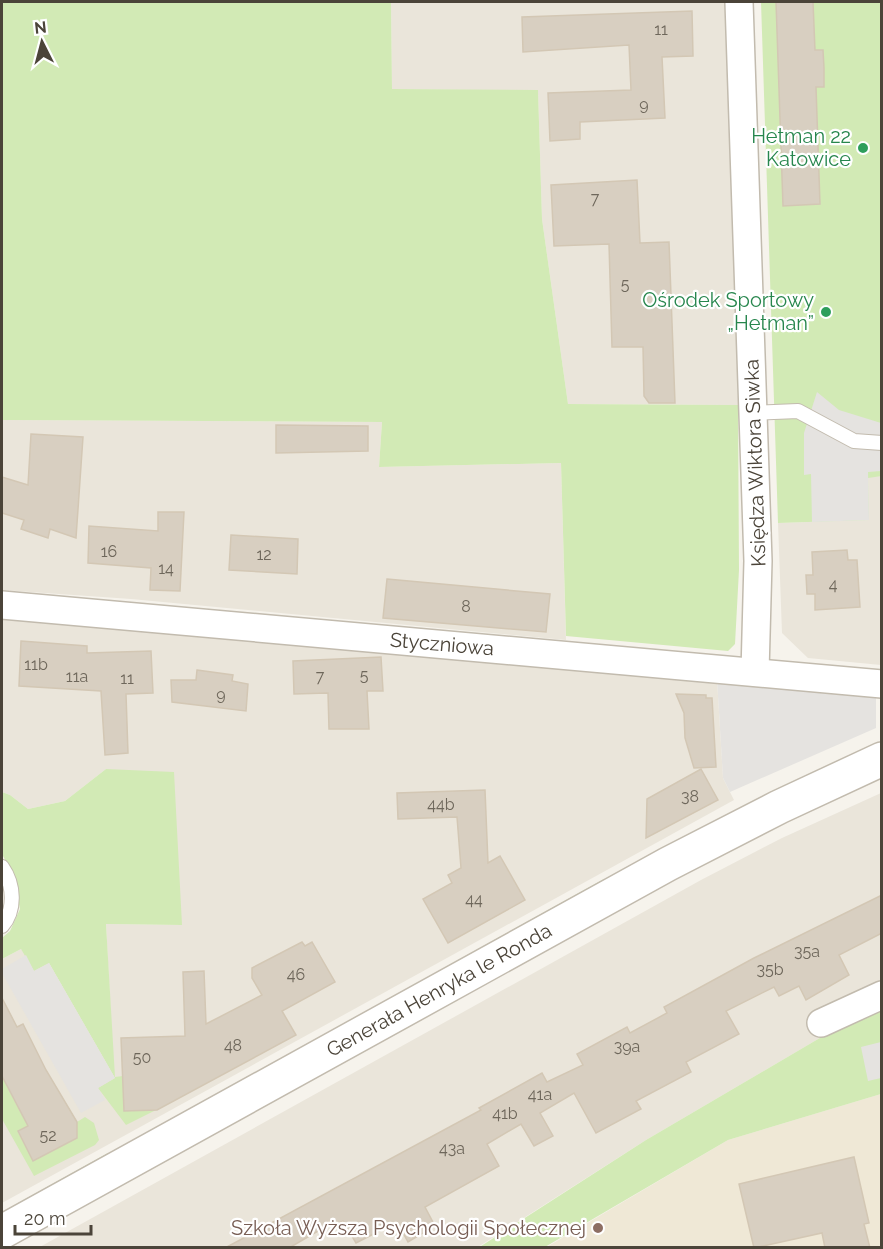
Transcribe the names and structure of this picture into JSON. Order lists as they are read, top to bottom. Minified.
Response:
{"streets":{"street":["Księdza Wiktora Siwka","Styczniowa","Generała Henryka le Ronda"]},"crossings":[["Księdza Wiktora Siwka","Styczniowa"]],"places":["Hetman 22 Katowice","Ośrodek Sportowy „Hetman”","Szkoła Wyższa Psychologii Społecznej"],"house_numbers":["11","9","7","5","16","12","14","4","8","11b","5","11a","7","11","9","38","44b","44","35a","35b","46","48","39a","50","41a","41b","52","43a"],"scale_bar":"20 m","north":"top"}
